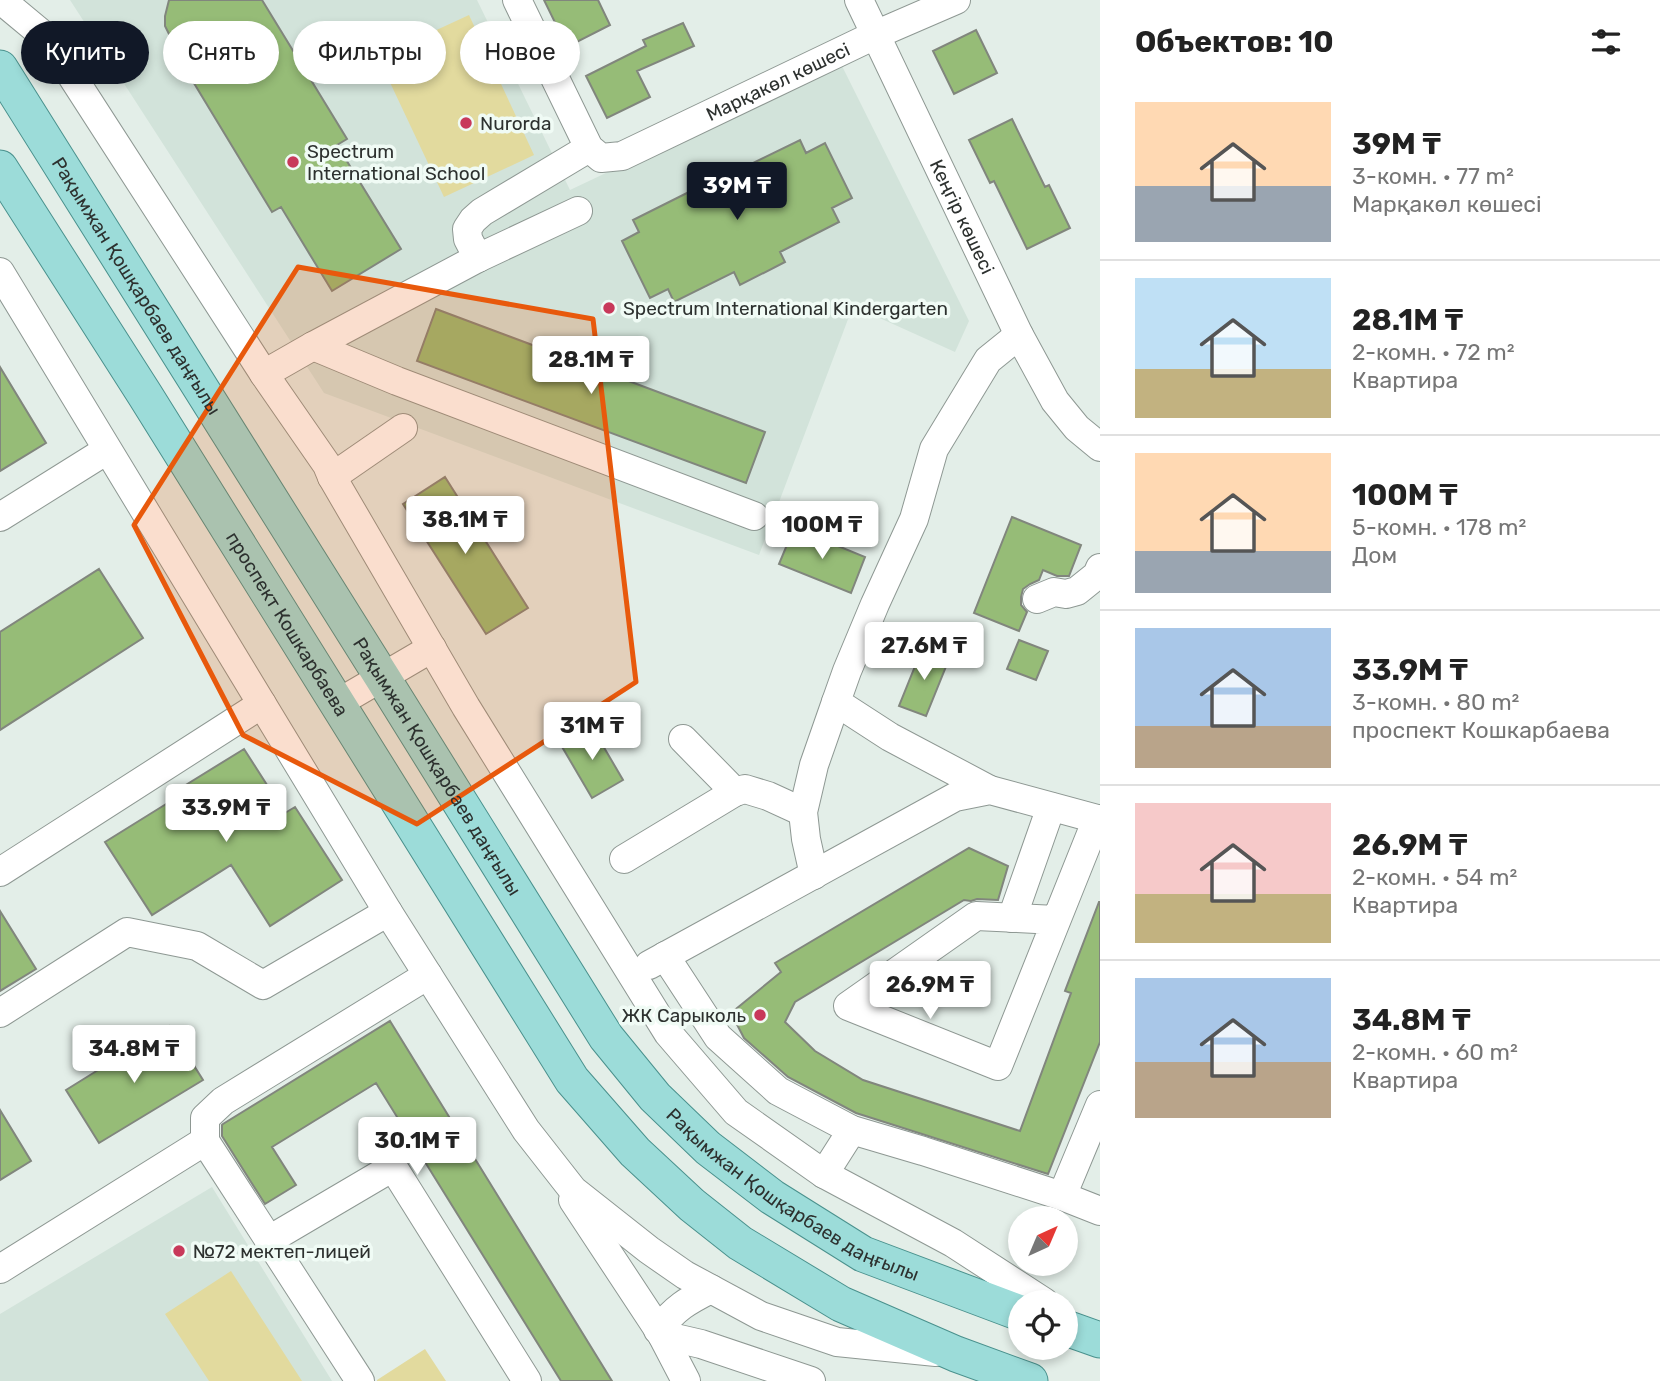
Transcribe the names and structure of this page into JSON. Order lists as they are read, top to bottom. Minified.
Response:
{"streets":{"main road":["Рақымжан Қошқарбаев даңғылы","проспект Кошкарбаева"],"street":["Марқакөл көшесі","Кеңгір көшесі"]},"crossings":[["Марқакөл көшесі","Кеңгір көшесі"]],"places":["Nurorda","Spectrum International School","Spectrum International Kindergarten","ЖК Сарыколь","№72 мектеп-лицей"],"north":"top right","page":{"heading":"Объектов: 10","chip":["Купить","Снять","Фильтры","Новое"],"list":[{"name":"39M ₸","note":"3-комн. · 77 m² · Марқакөл көшесі"},{"name":"28.1M ₸","note":"2-комн. · 72 m² · Квартира"},{"name":"100M ₸","note":"5-комн. · 178 m² · Дом"},{"name":"33.9M ₸","note":"3-комн. · 80 m² · проспект Кошкарбаева"},{"name":"26.9M ₸","note":"2-комн. · 54 m² · Квартира"},{"name":"34.8M ₸","note":"2-комн. · 60 m² · Квартира"}],"price":["39M ₸","28.1M ₸","38.1M ₸","100M ₸","27.6M ₸","31M ₸","33.9M ₸","26.9M ₸","34.8M ₸","30.1M ₸"]}}
